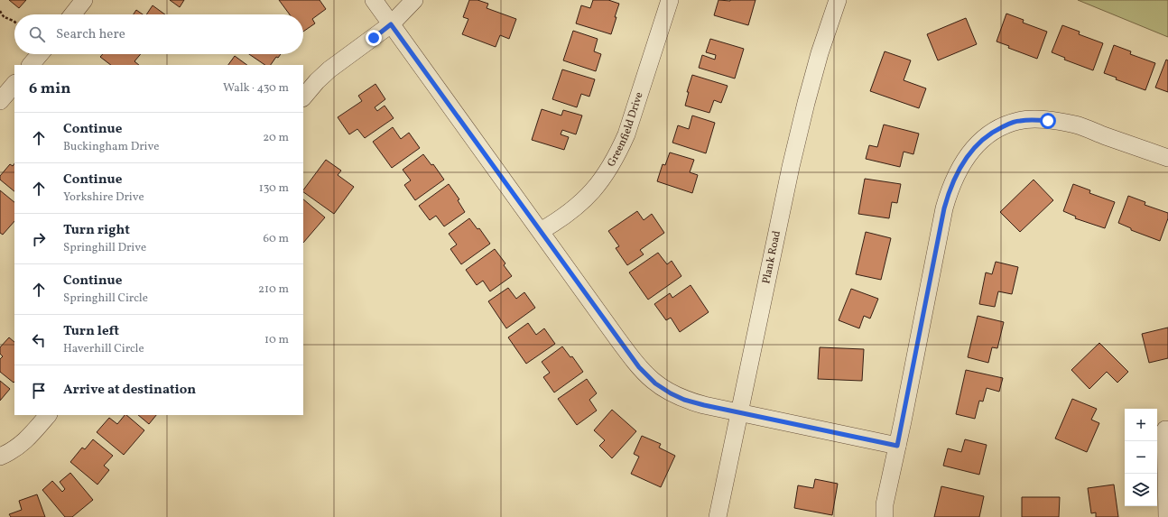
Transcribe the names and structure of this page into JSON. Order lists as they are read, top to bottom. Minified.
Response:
{"streets":{"street":["Greenfield Drive","Plank Road"]},"page":{"search":"Search here","heading":["6 min","Walk · 430 m"],"list":[["Continue","Buckingham Drive","20 m"],["Continue","Yorkshire Drive","130 m"],["Turn right","Springhill Drive","60 m"],["Continue","Springhill Circle","210 m"],["Turn left","Haverhill Circle","10 m"],"Arrive at destination"],"map_buttons":["+","−"]}}
